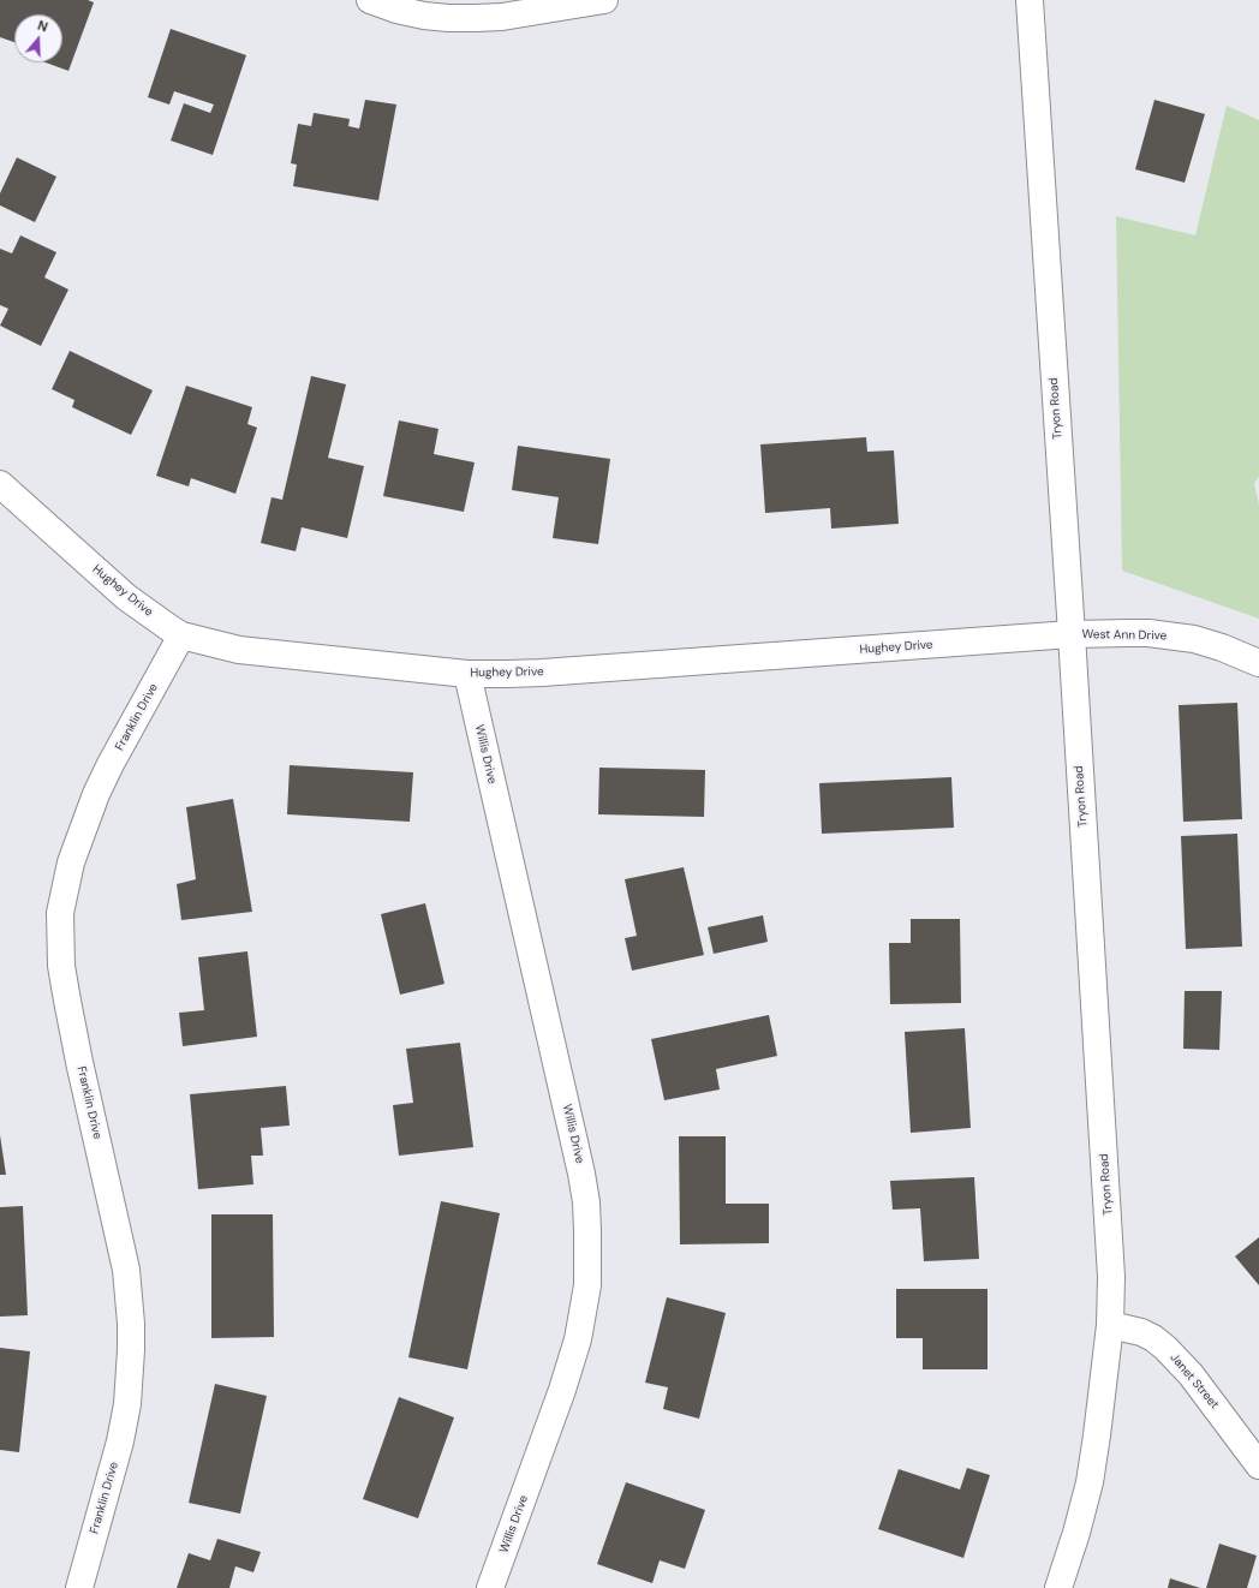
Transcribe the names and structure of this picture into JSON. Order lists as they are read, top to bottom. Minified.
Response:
{"streets":{"street":["Tryon Road","Hughey Drive","West Ann Drive","Franklin Drive","Willis Drive","Janet Street"]},"crossings":[["Tryon Road","Hughey Drive"],["Tryon Road","West Ann Drive"],["Tryon Road","Janet Street"],["Hughey Drive","West Ann Drive"],["Hughey Drive","Franklin Drive"],["Hughey Drive","Willis Drive"]],"north":"top"}
